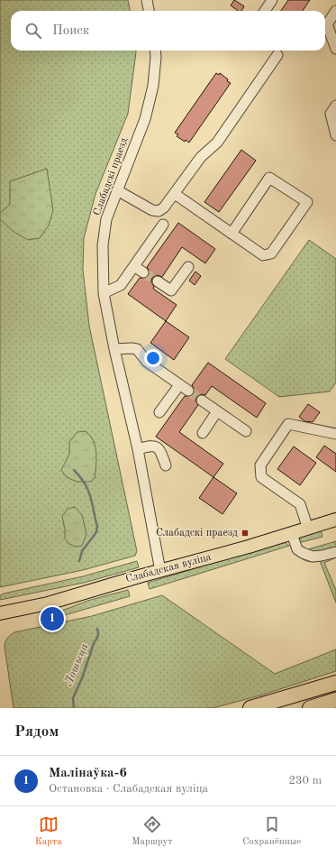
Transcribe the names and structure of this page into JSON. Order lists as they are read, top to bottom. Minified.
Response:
{"streets":{"main road":["Слабадская вуліца"],"street":["Слабадскі праезд"]},"crossings":[["Слабадскі праезд","Слабадская вуліца"]],"water":["Лошыца"],"places":{"transit":["Слабадскі праезд"]},"page":{"search":"Поиск","pins":"1","heading":"Рядом","list":[{"mark":"1","name":"Малінаўка-6","note":"Остановка · Слабадская вуліца","value":"230 m"}],"nav":["Карта","Маршрут","Сохранённые"]}}
